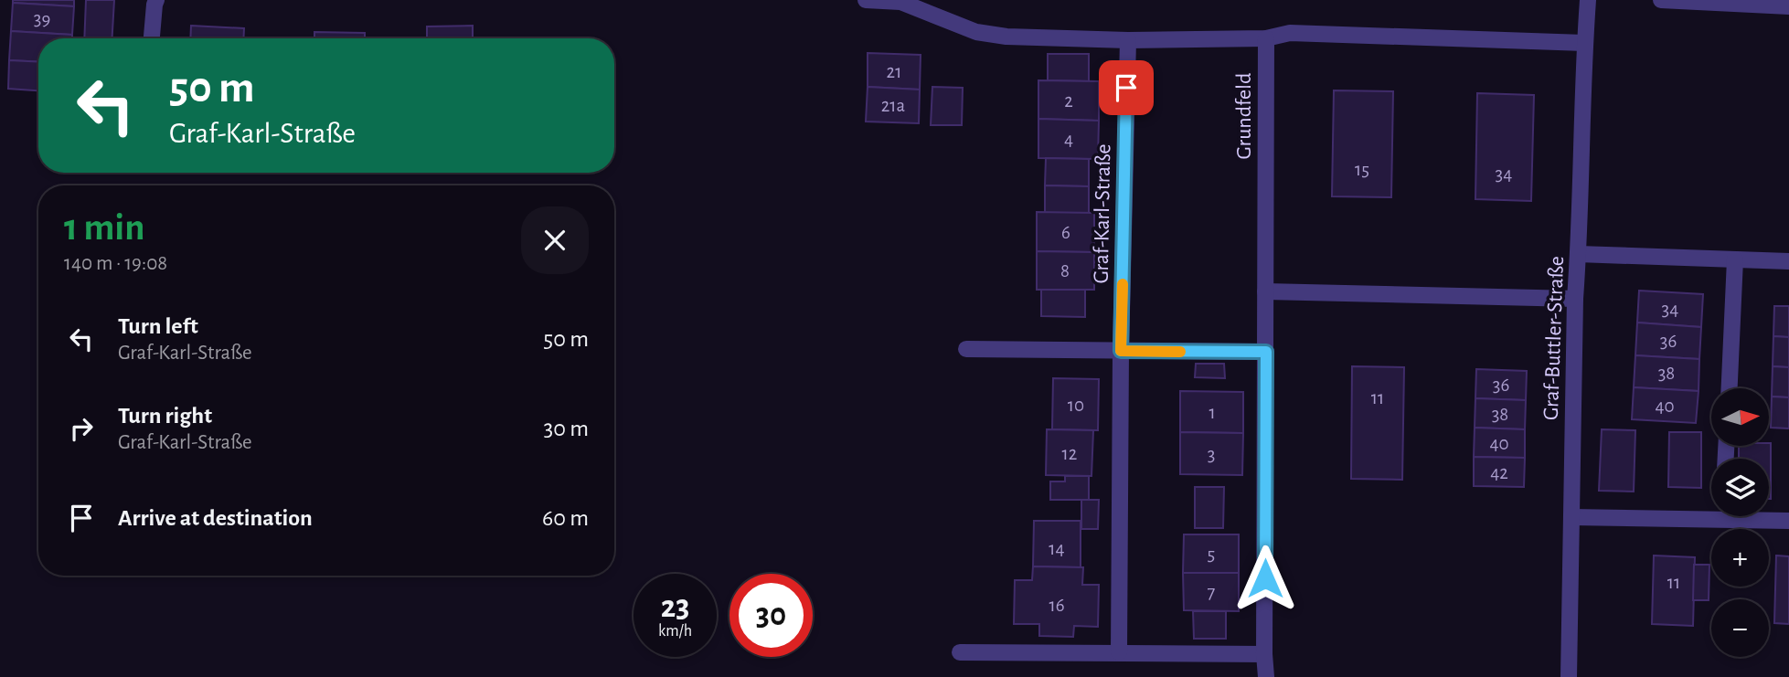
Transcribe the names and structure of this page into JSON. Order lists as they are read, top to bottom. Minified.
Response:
{"streets":{"street":["Grundfeld","Graf-Karl-Straße","Graf-Buttler-Straße"]},"house_numbers":["39","21","2","21a","4","15","34","6","8","34","36","38","36","11","10","40","1","38","40","12","3","42","14","5","11","7","16"],"north":"right","page":{"turn":["50 m","Graf-Karl-Straße"],"heading":["1 min","140 m · 19:08"],"list":[{"name":"Turn left","note":"Graf-Karl-Straße","value":"50 m"},{"name":"Turn right","note":"Graf-Karl-Straße","value":"30 m"},{"name":"Arrive at destination","value":"60 m"}],"map_buttons":["+","−"],"speed":"23 km/h","limit":"30"}}
